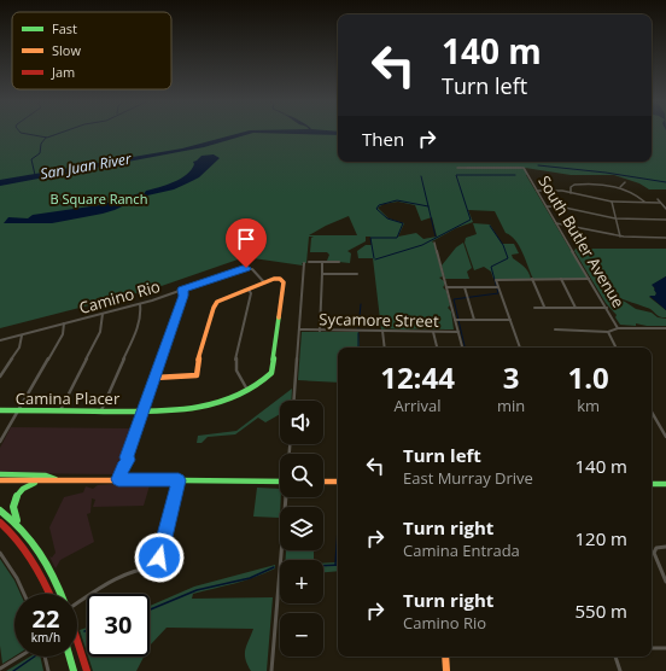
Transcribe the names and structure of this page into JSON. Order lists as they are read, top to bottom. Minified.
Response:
{"streets":{"main road":["Camina Placer"],"street":["South Butler Avenue","Camino Rio","Sycamore Street"]},"crossings":[["Camino Rio","Camina Placer"]],"water":["San Juan River"],"parks":["B Square Ranch"],"legend":["Fast","Slow","Jam"],"page":{"turn":["140 m","Turn left"],"then":"Then","eta":["12:44","Arrival","3","min","1.0","km"],"map_buttons":["+","−"],"list":[{"name":"Turn left","note":"East Murray Drive","value":"140 m"},{"name":"Turn right","note":"Camina Entrada","value":"120 m"},{"name":"Turn right","note":"Camino Rio","value":"550 m"}],"speed":"22 km/h","limit":"30"}}
